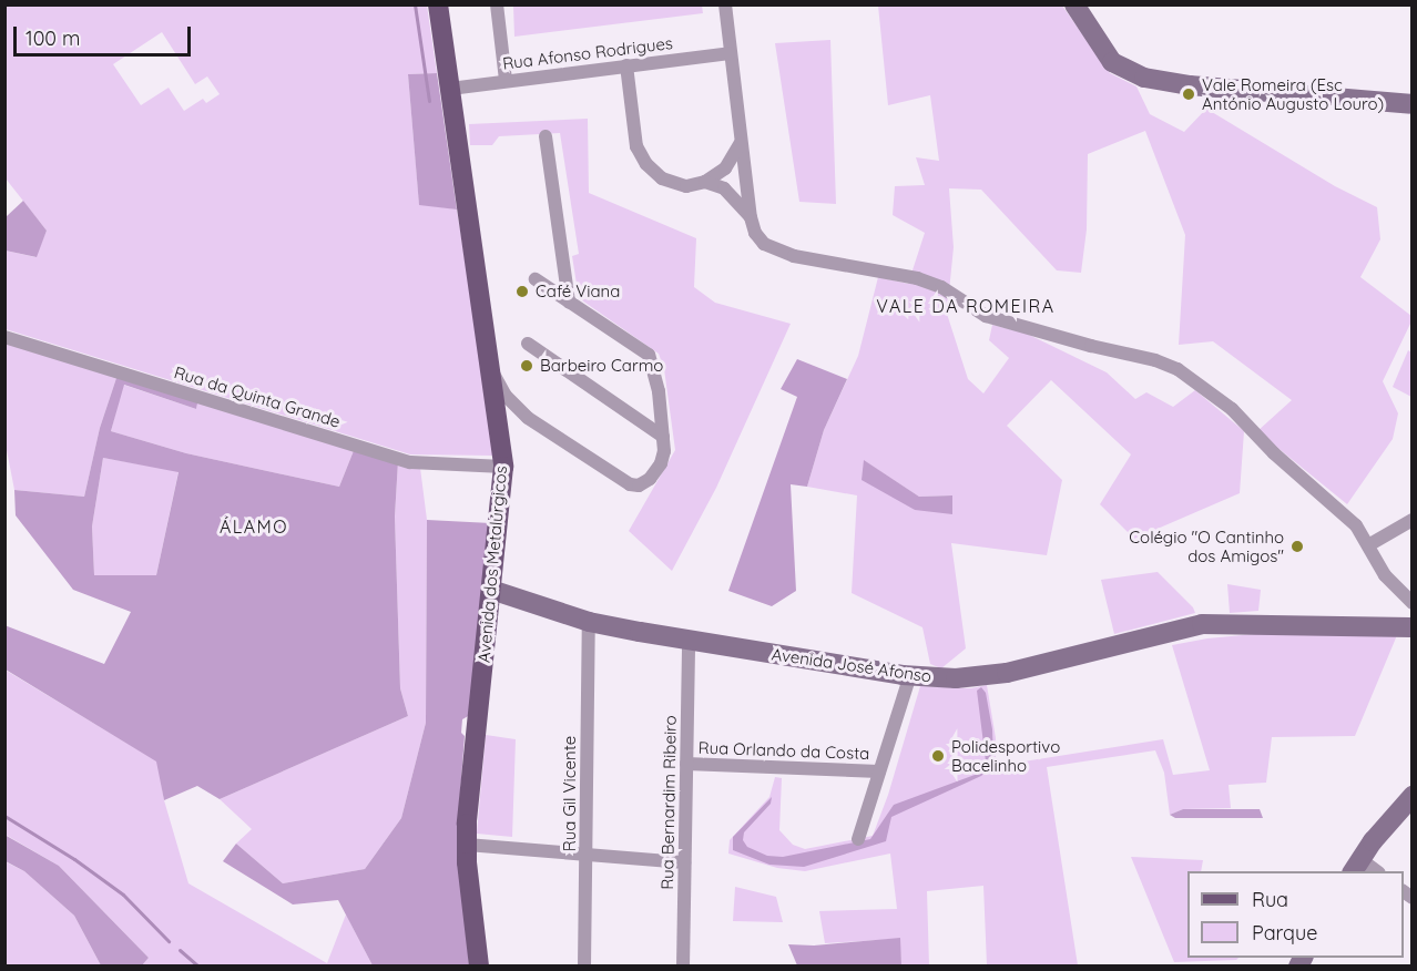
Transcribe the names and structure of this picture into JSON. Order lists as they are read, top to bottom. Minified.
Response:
{"streets":{"main road":["Avenida dos Metalúrgicos","Avenida José Afonso"],"street":["Rua Afonso Rodrigues","Rua da Quinta Grande","Rua Orlando da Costa","Rua Gil Vicente","Rua Bernardim Ribeiro"]},"crossings":[["Rua Afonso Rodrigues","Avenida dos Metalúrgicos"],["Rua da Quinta Grande","Avenida dos Metalúrgicos"],["Avenida dos Metalúrgicos","Avenida José Afonso"],["Avenida José Afonso","Rua Gil Vicente"],["Avenida José Afonso","Rua Bernardim Ribeiro"],["Rua Orlando da Costa","Rua Bernardim Ribeiro"]],"districts":["VALE DA ROMEIRA","ÁLAMO"],"places":["Vale Romeira (Esc António Augusto Louro)","Café Viana","Barbeiro Carmo","Colégio \"O Cantinho dos Amigos\"","Polidesportivo Bacelinho"],"legend":["Rua","Parque"],"scale_bar":"100 m"}
